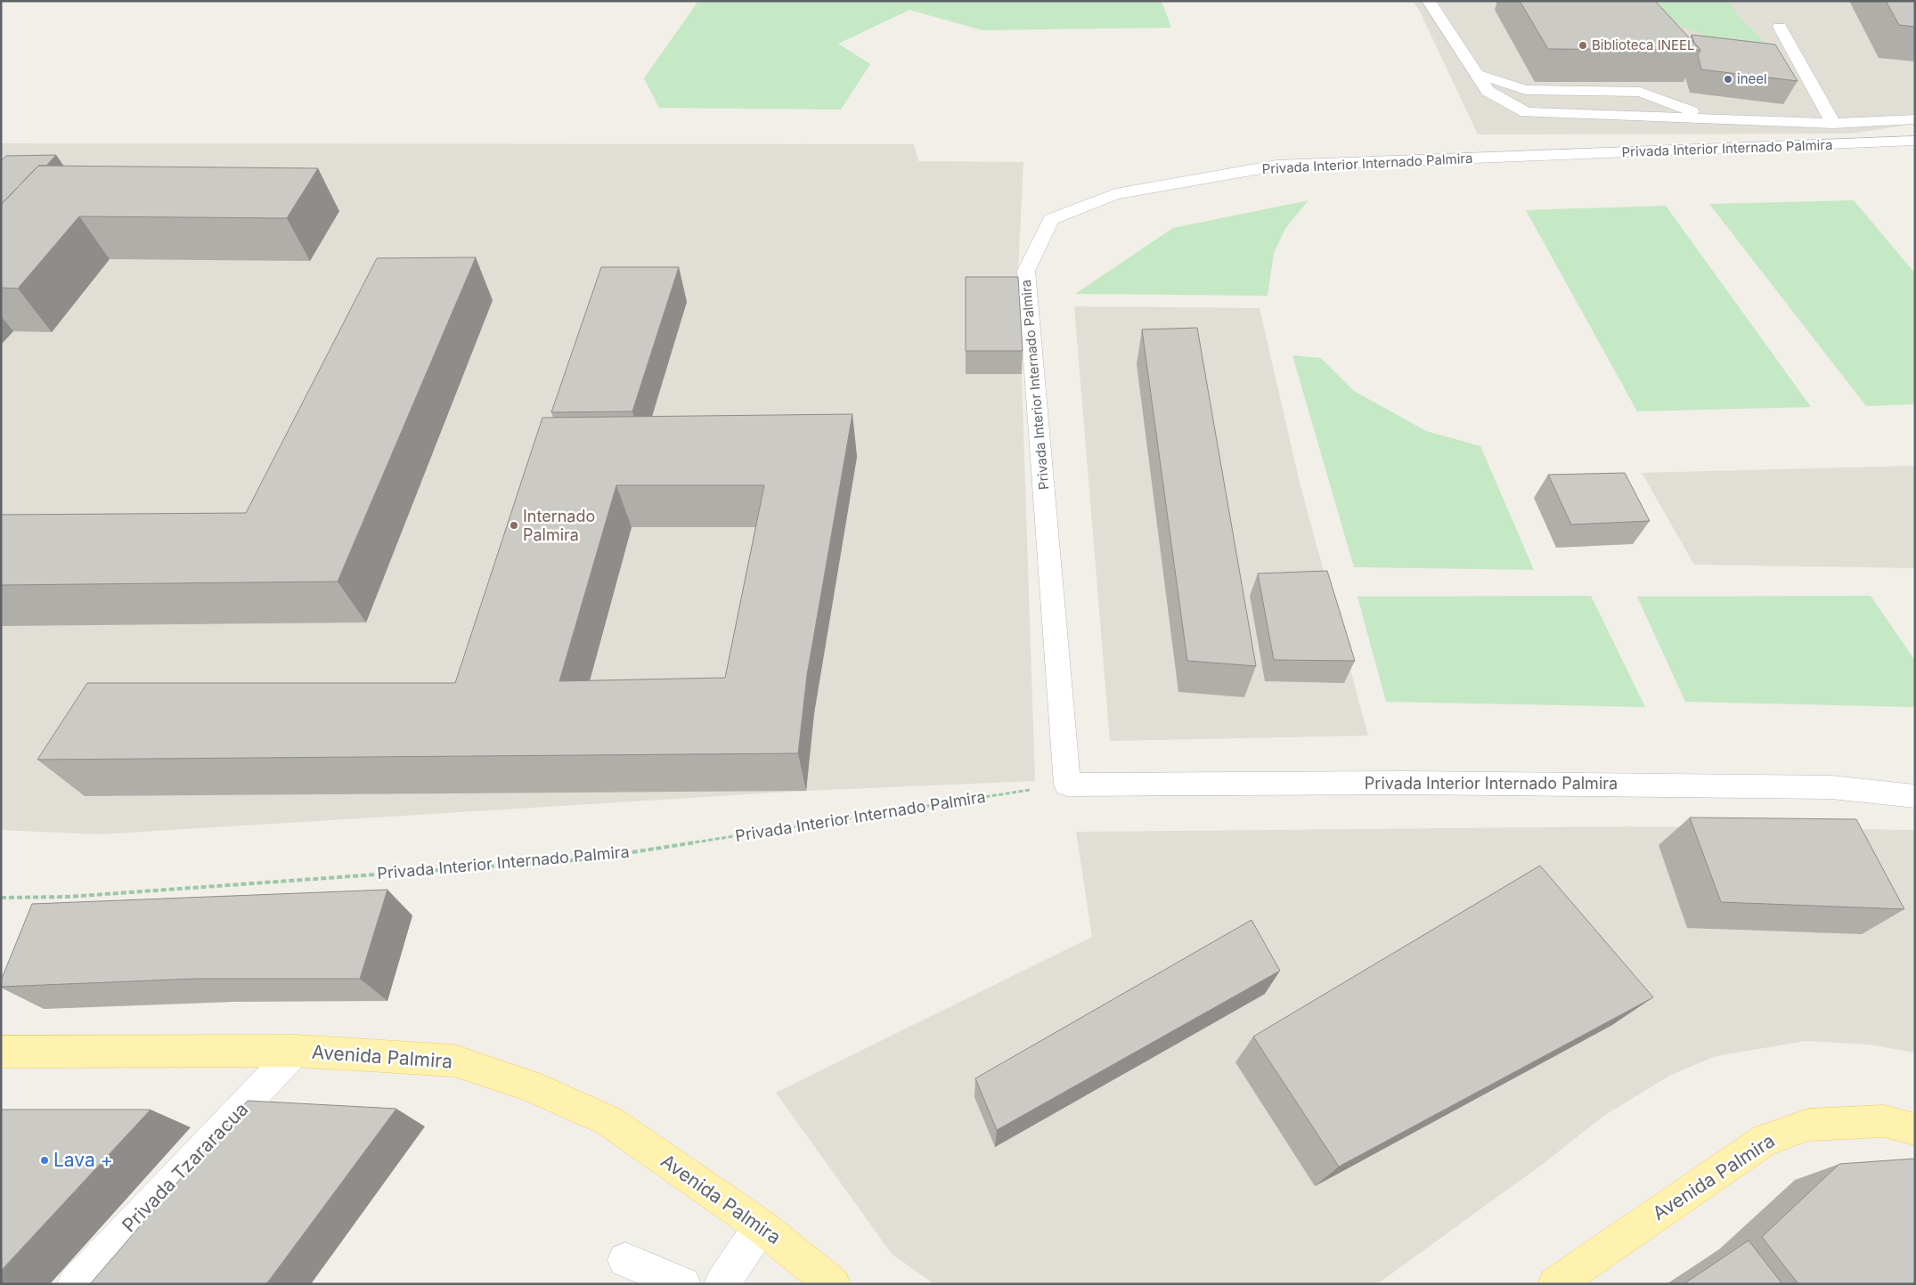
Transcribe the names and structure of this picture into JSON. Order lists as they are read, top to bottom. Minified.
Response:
{"streets":{"main road":["Avenida Palmira"],"street":["Privada Interior Internado Palmira","Privada Tzararacua"]},"crossings":[["Avenida Palmira","Privada Tzararacua"]],"places":["Biblioteca INEEL","ineel","Internado Palmira","Lava +"]}
